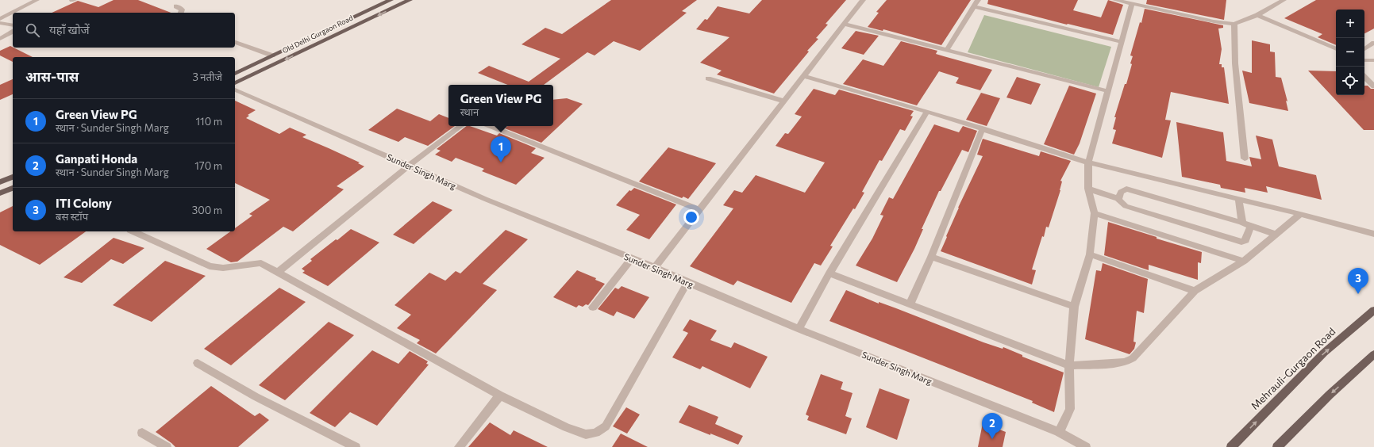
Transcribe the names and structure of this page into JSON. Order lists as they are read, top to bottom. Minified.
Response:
{"streets":{"main road":["Old Delhi Gurgaon Road","Mehrauli-Gurgaon Road"],"street":["Sunder Singh Marg"]},"page":{"map_buttons":["+","−"],"search":"यहाँ खोजें","heading":["आस-पास","3 नतीजे"],"popup":["Green View PG","स्थान"],"list":[{"mark":"1","name":"Green View PG","note":"स्थान · Sunder Singh Marg","value":"110 m"},{"mark":"2","name":"Ganpati Honda","note":"स्थान · Sunder Singh Marg","value":"170 m"},{"mark":"3","name":"ITI Colony","note":"बस स्टॉप","value":"300 m"}],"pins":["1","3","2"]}}
